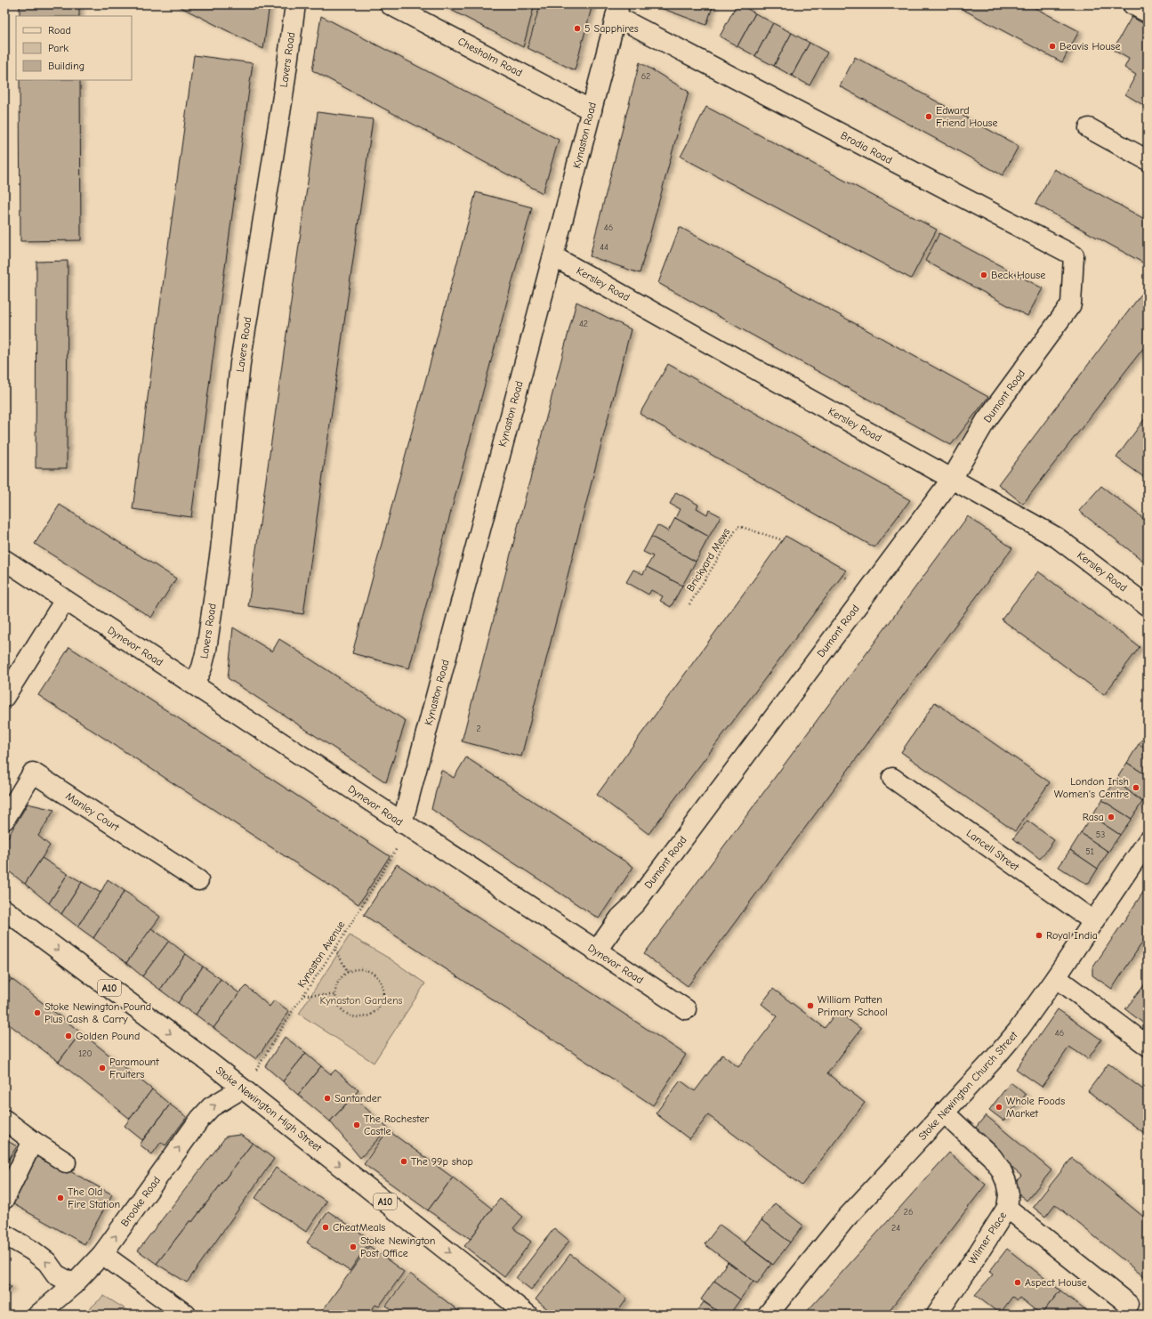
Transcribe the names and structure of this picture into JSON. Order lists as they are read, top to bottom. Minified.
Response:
{"streets":{"main road":["Chesholm Road","Lavers Road","Kynaston Road","Brodia Road","Kersley Road","Dumont Road","Dynevor Road","Manley Court","Lancell Street","A10","Stoke Newington Church Street","Stoke Newington High Street","Brooke Road","Wilmer Place"],"path":["Brickyard Mews","Kynaston Avenue"]},"crossings":[["Chesholm Road","Kynaston Road"],["Lavers Road","Dynevor Road"],["Kynaston Road","Brodia Road"],["Kynaston Road","Kersley Road"],["Kynaston Road","Dynevor Road"],["Kynaston Road","Kynaston Avenue"],["Brodia Road","Dumont Road"],["Kersley Road","Dumont Road"],["Dumont Road","Dynevor Road"],["Dynevor Road","Kynaston Avenue"],["Lancell Street","Stoke Newington Church Street"],["Kynaston Avenue","Stoke Newington High Street"],["Kynaston Avenue","Brooke Road"],["Stoke Newington Church Street","Wilmer Place"],["Stoke Newington High Street","Brooke Road"]],"one_way":["Stoke Newington High Street","Brooke Road"],"parks":["Kynaston Gardens"],"places":["5 Sapphires","Beavis House","Edward Friend House","Beck House","London Irish Women's Centre","Rasa","Royal India","William Patten Primary School","Stoke Newington Pound Plus Cash & Carry","Golden Pound","Paramount Fruiters","Santander","Whole Foods Market","The Rochester Castle","The 99p shop","The Old Fire Station","CheatMeals","Stoke Newington Post Office","Aspect House"],"house_numbers":["62","46","44","42","2","53","51","46","120","26","24"],"legend":["Road","Park","Building"]}
